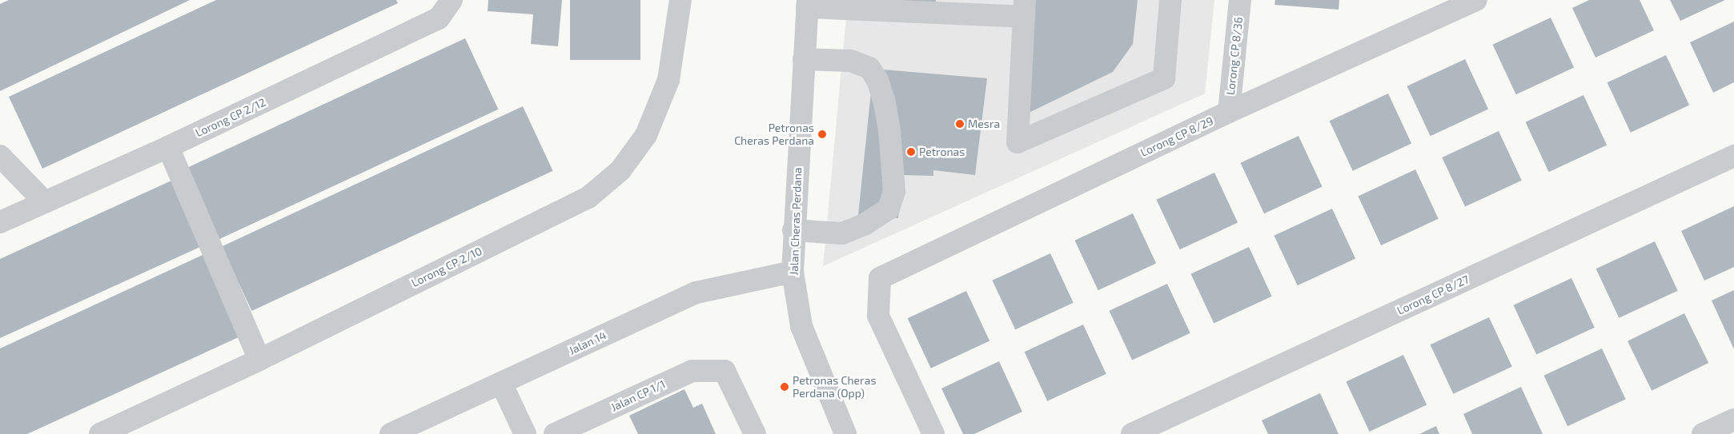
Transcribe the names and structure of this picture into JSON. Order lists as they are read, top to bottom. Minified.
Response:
{"streets":{"street":["Lorong CP 8/36","Lorong CP 2/12","Lorong CP 8/29","Jalan Cheras Perdana","Lorong CP 2/10","Lorong CP 8/27","Jalan 14","Jalan CP 1/1"]},"crossings":[["Lorong CP 8/36","Lorong CP 8/29"],["Jalan Cheras Perdana","Jalan 14"]],"places":["Mesra","Petronas Cheras Perdana","Petronas","Petronas Cheras Perdana (Opp)"]}
